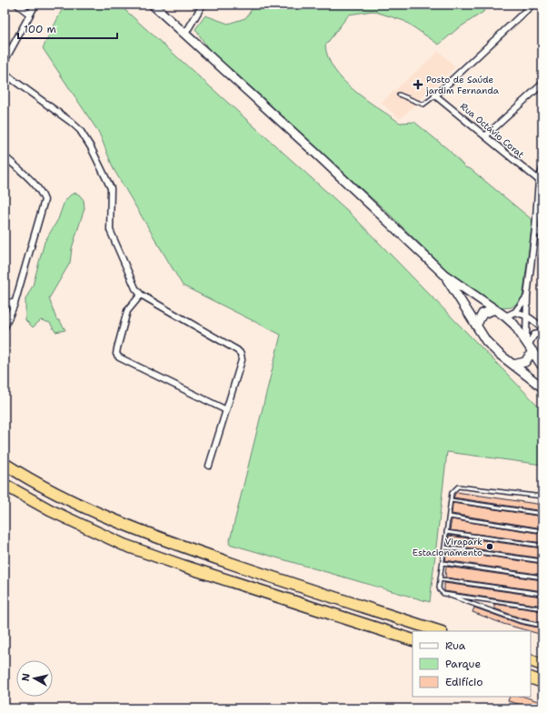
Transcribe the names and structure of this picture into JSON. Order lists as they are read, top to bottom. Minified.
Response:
{"streets":{"street":["Rua Octávio Corat"]},"places":{"health":["Posto de Saúde jardim Fernanda"],"other":["Virapark Estacionamento"]},"legend":["Rua","Parque","Edifício"],"scale_bar":"100 m","north":"left"}
